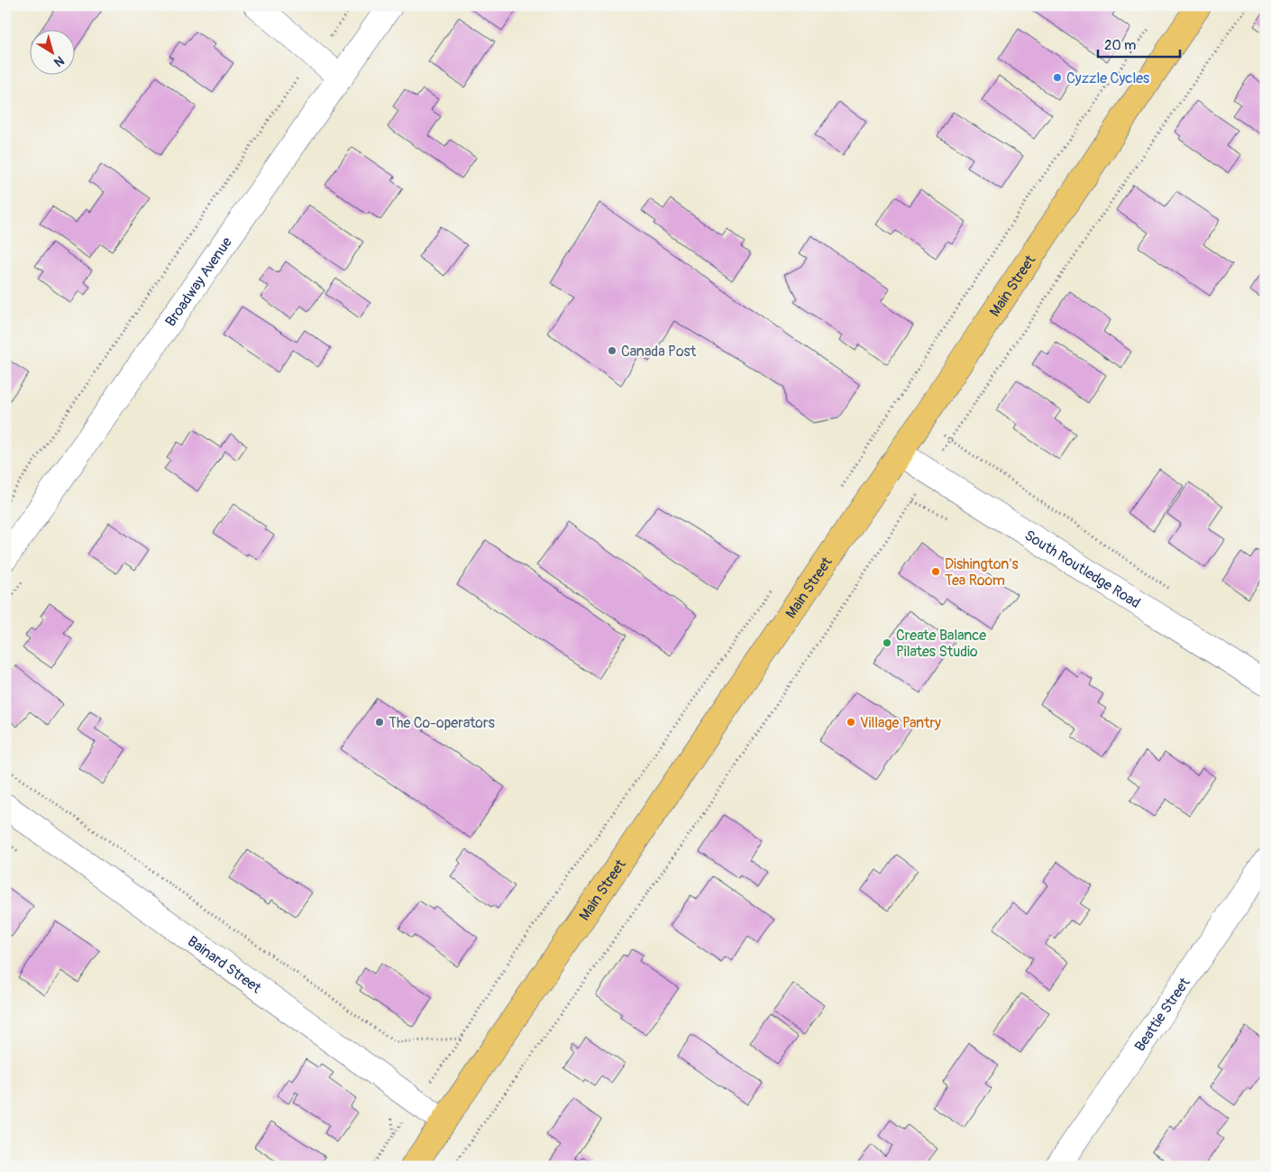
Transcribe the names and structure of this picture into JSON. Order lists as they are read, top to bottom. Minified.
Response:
{"streets":{"main road":["Main Street"],"street":["Broadway Avenue","South Routledge Road","Bainard Street","Beattie Street"]},"crossings":[["Main Street","South Routledge Road"],["Main Street","Bainard Street"]],"places":["Cyzzle Cycles","Canada Post","Dishington's Tea Room","Create Balance Pilates Studio","The Co-operators","Village Pantry"],"scale_bar":"20 m","north":"bottom right"}
